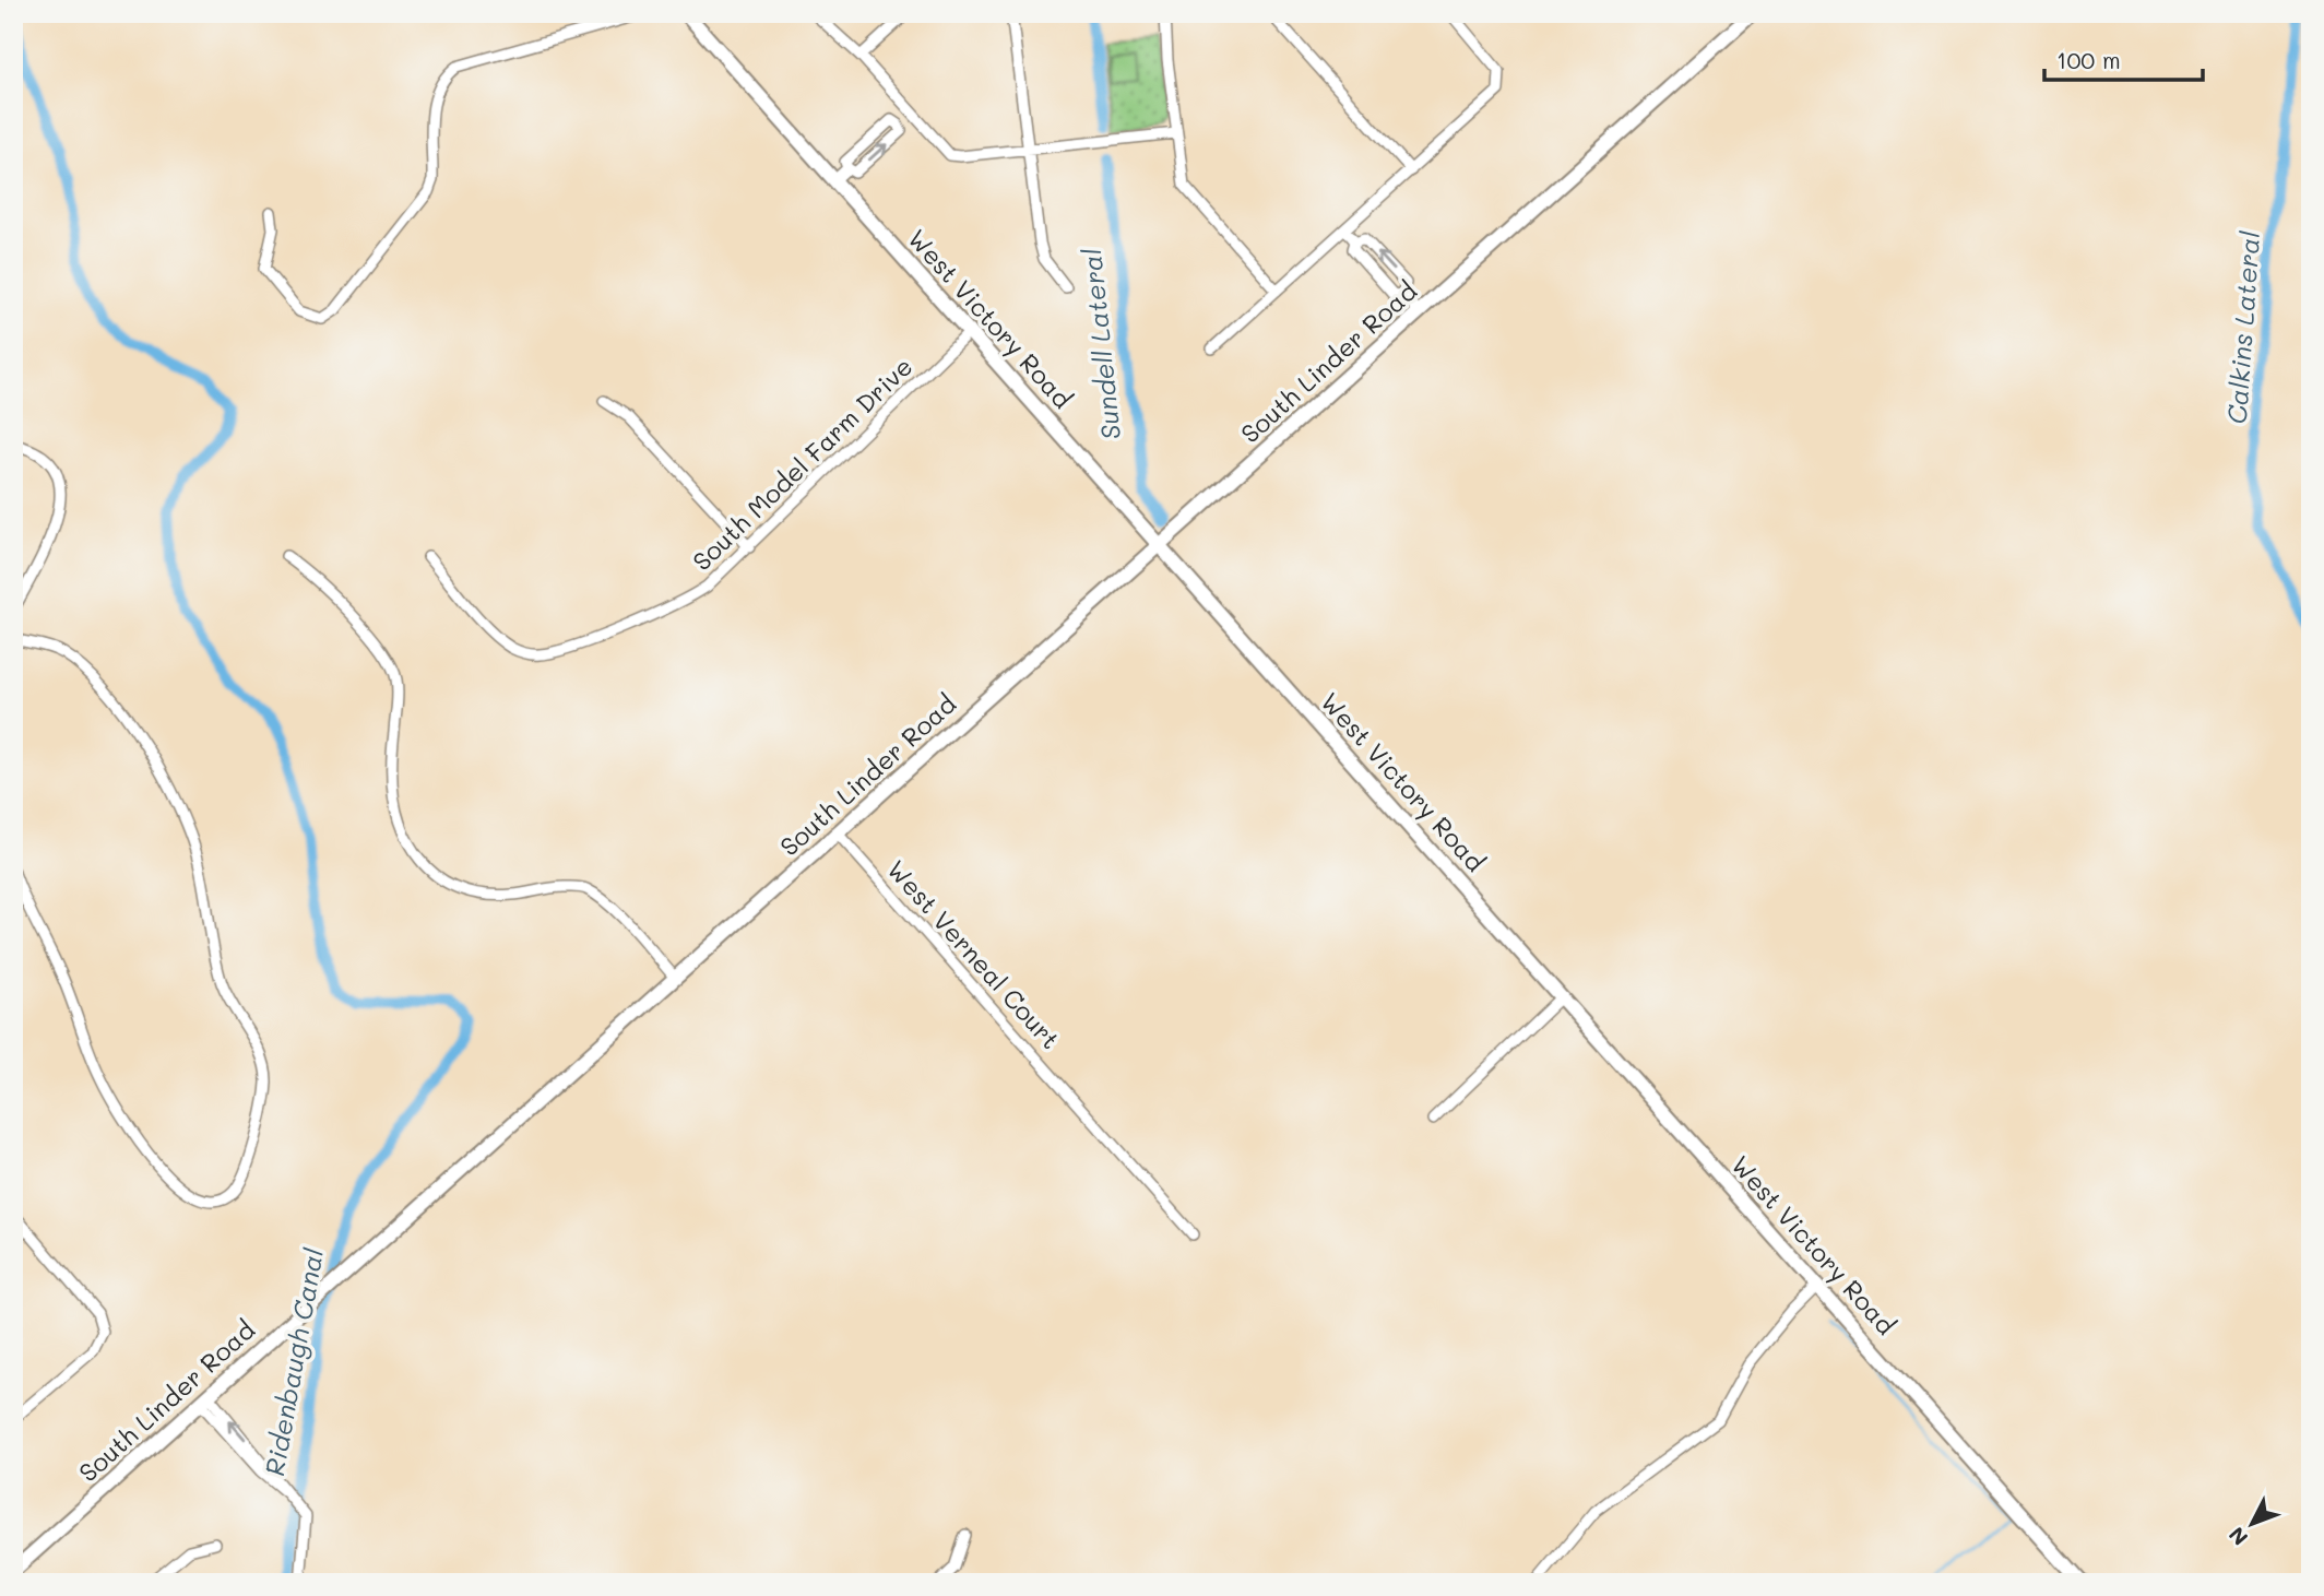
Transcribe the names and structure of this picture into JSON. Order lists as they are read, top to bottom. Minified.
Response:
{"streets":{"street":["West Victory Road","South Linder Road","South Model Farm Drive","West Verneal Court"]},"crossings":[["West Victory Road","South Linder Road"],["West Victory Road","South Model Farm Drive"],["South Linder Road","West Verneal Court"]],"water":["Calkins Lateral","Sundell Lateral","Ridenbaugh Canal"],"scale_bar":"100 m","north":"bottom left"}
